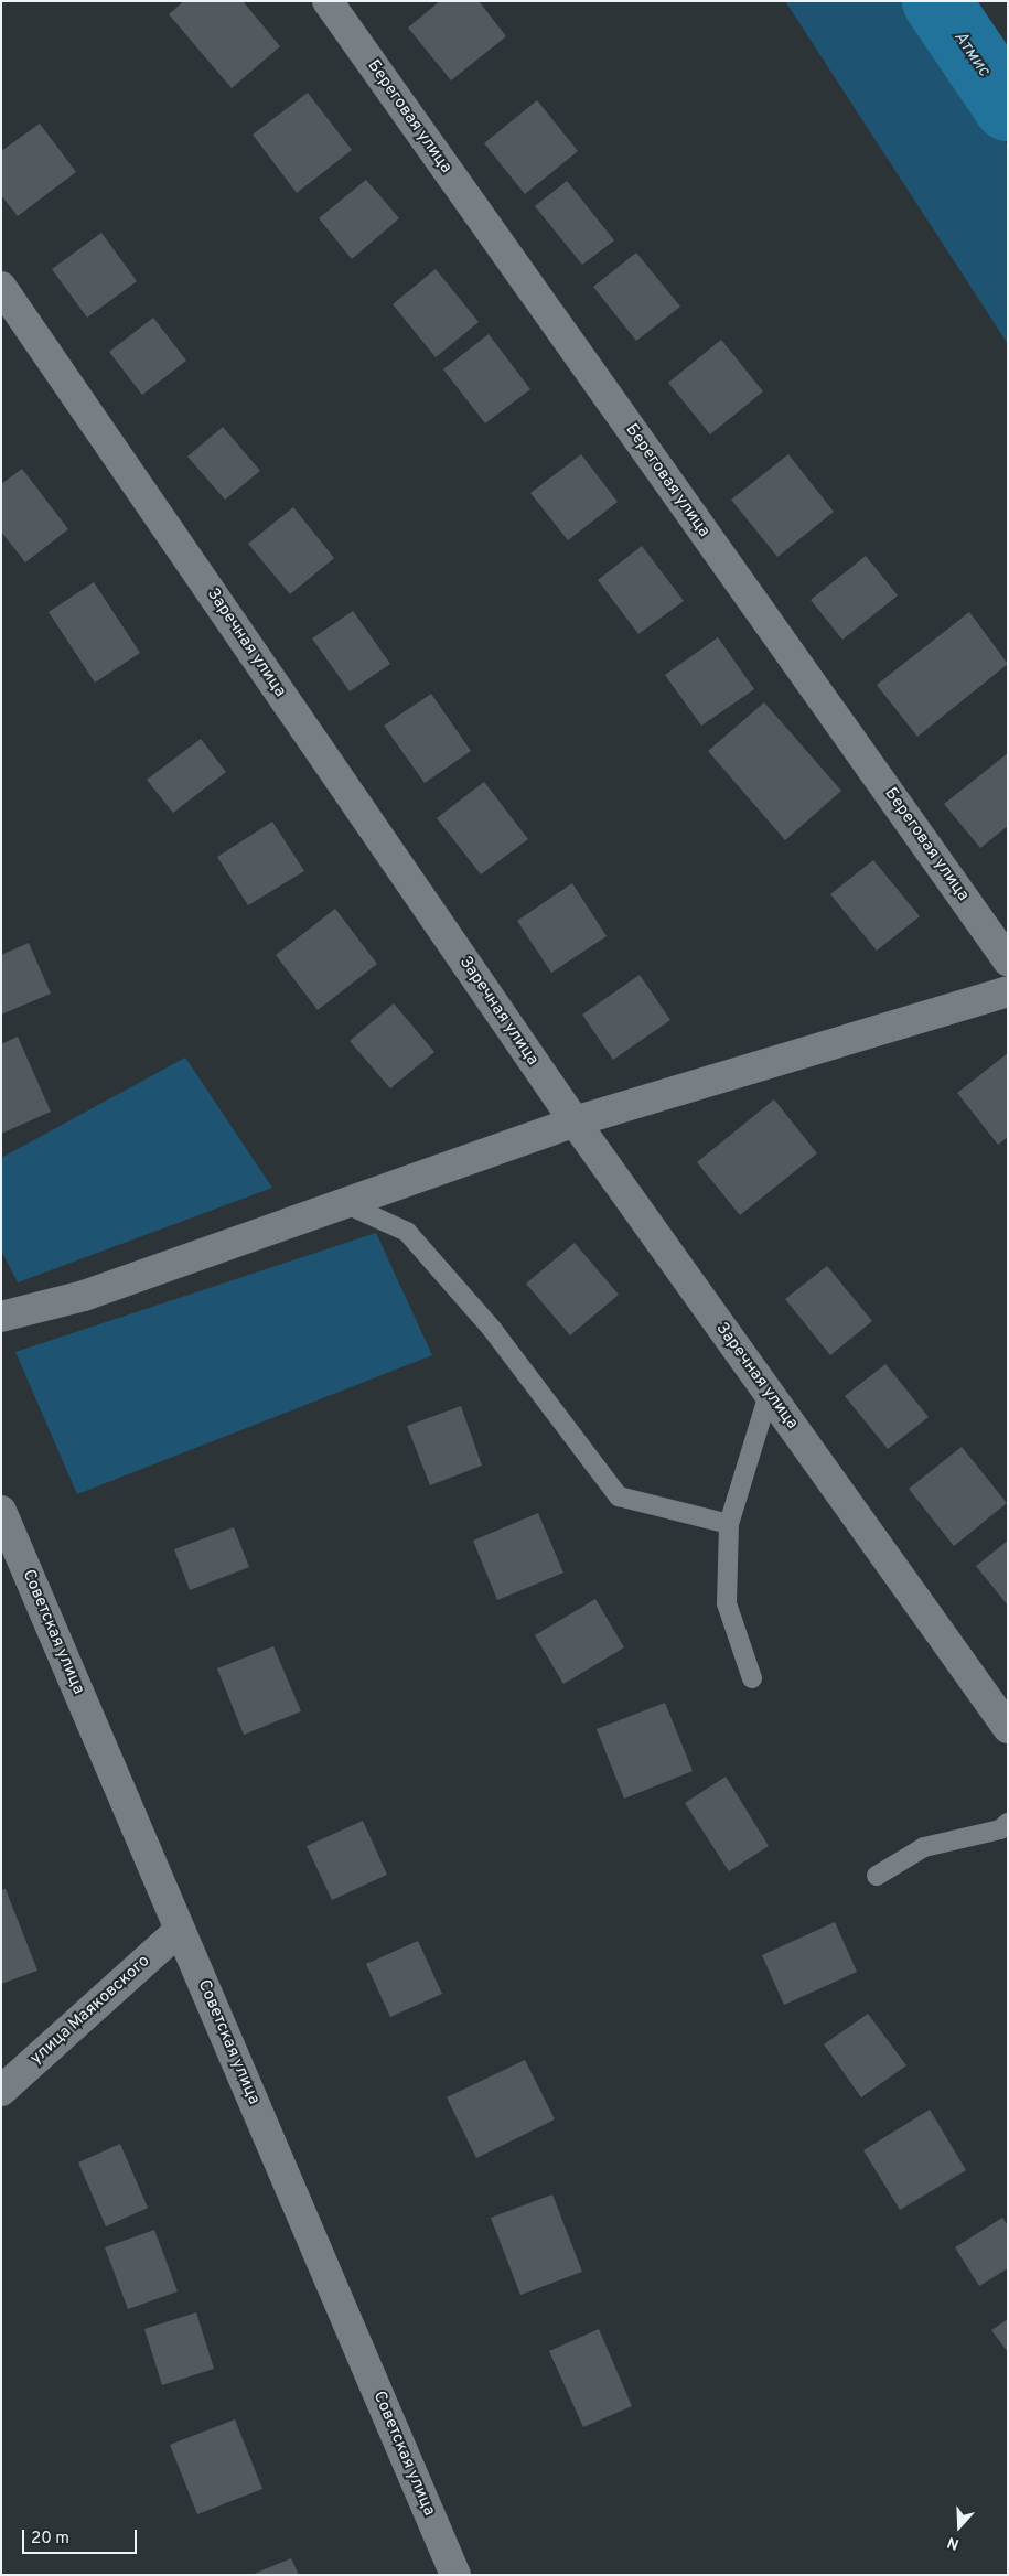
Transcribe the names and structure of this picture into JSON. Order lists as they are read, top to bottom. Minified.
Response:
{"streets":{"street":["Береговая улица","Заречная улица","Советская улица","улица Маяковского"]},"crossings":[["Советская улица","улица Маяковского"]],"water":["Атмис"],"scale_bar":"20 m","north":"bottom"}
